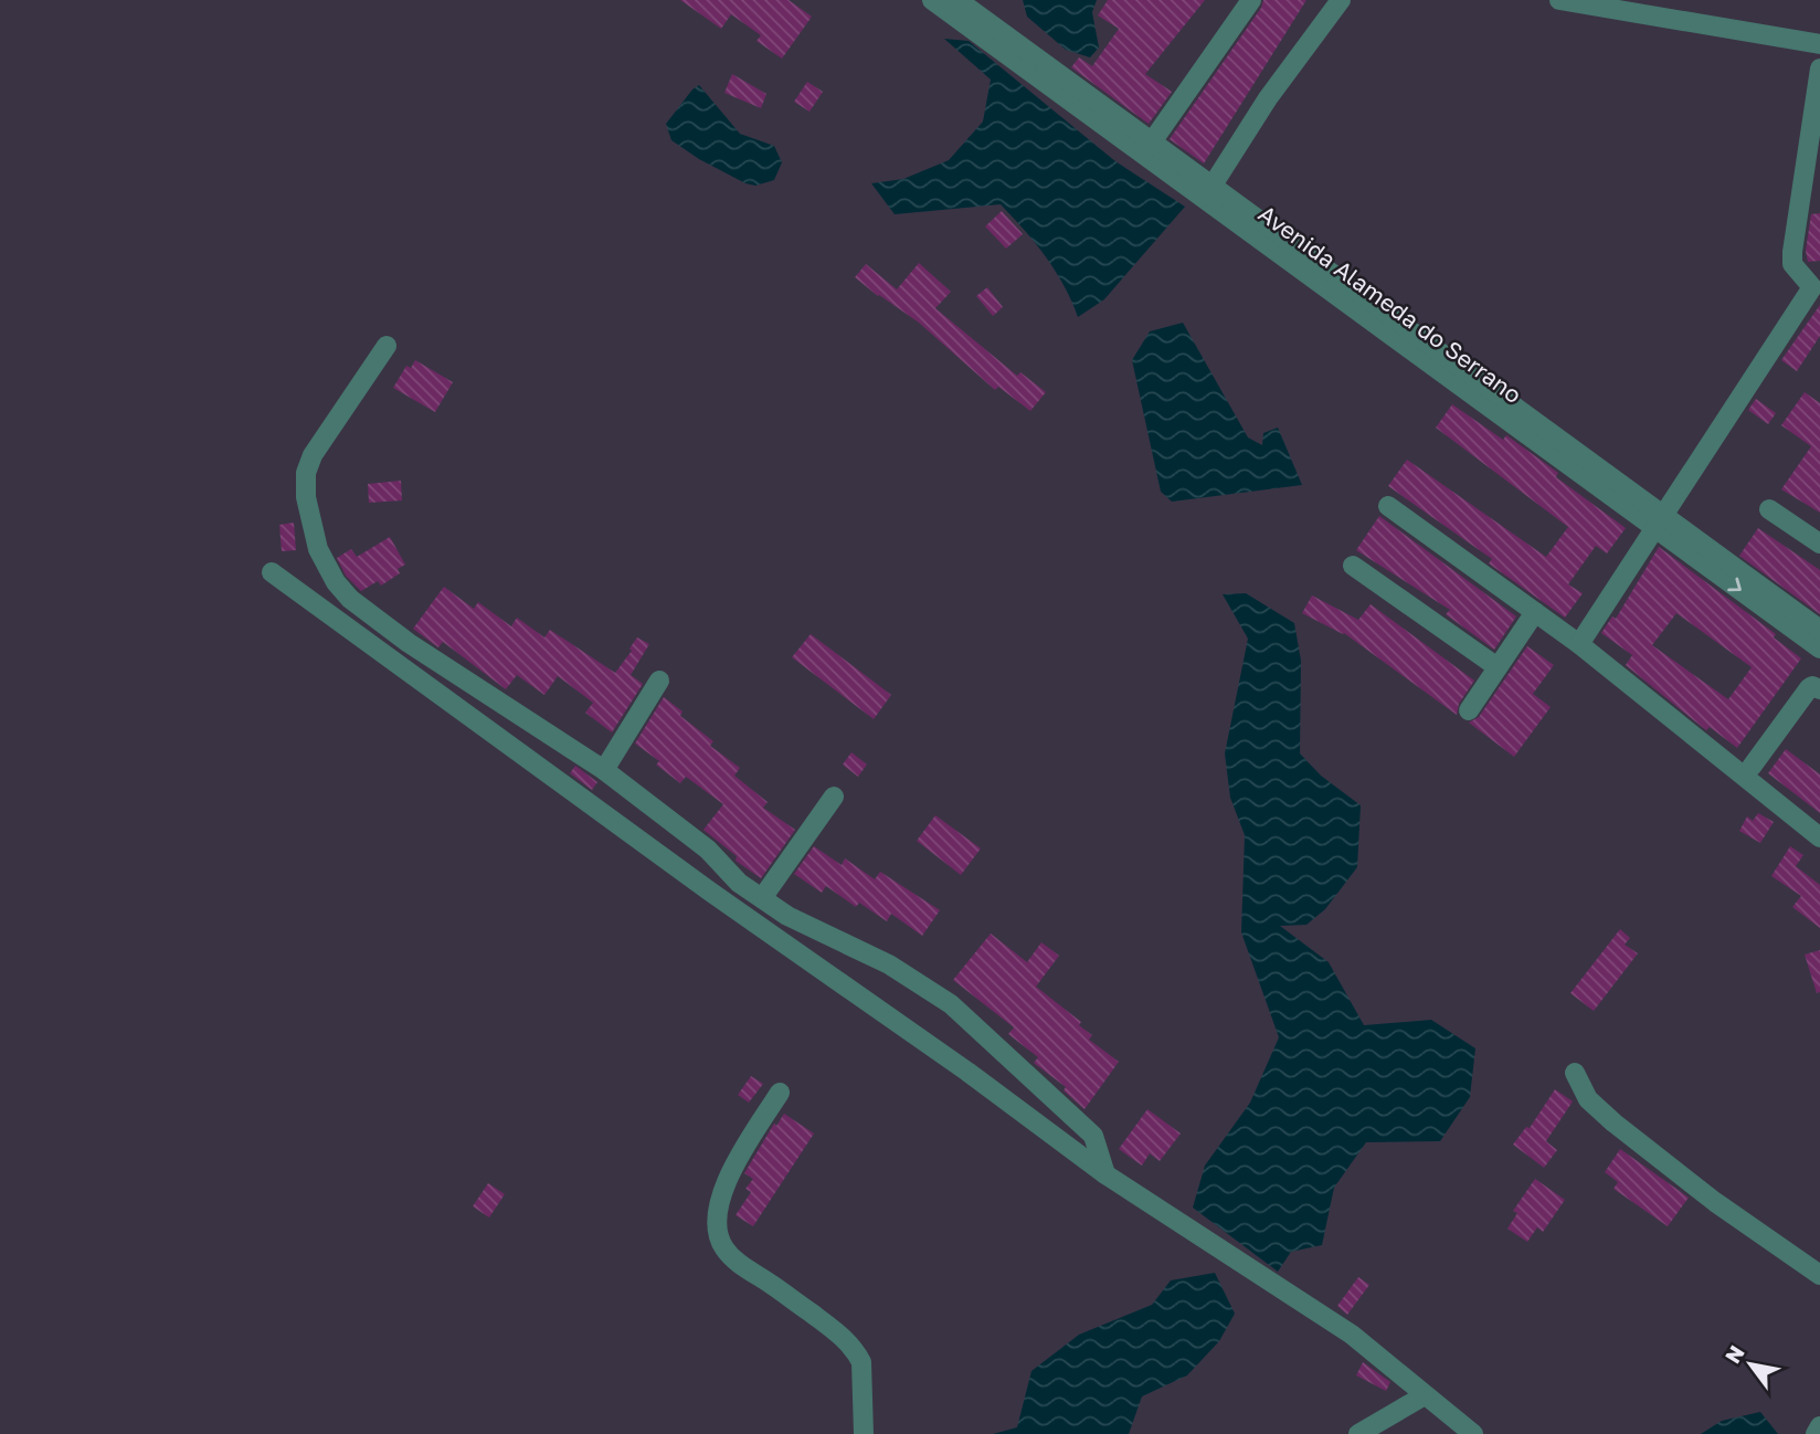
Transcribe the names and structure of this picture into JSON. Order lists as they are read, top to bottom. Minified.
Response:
{"streets":{"street":["Avenida Alameda do Serrano"]},"north":"top left"}
